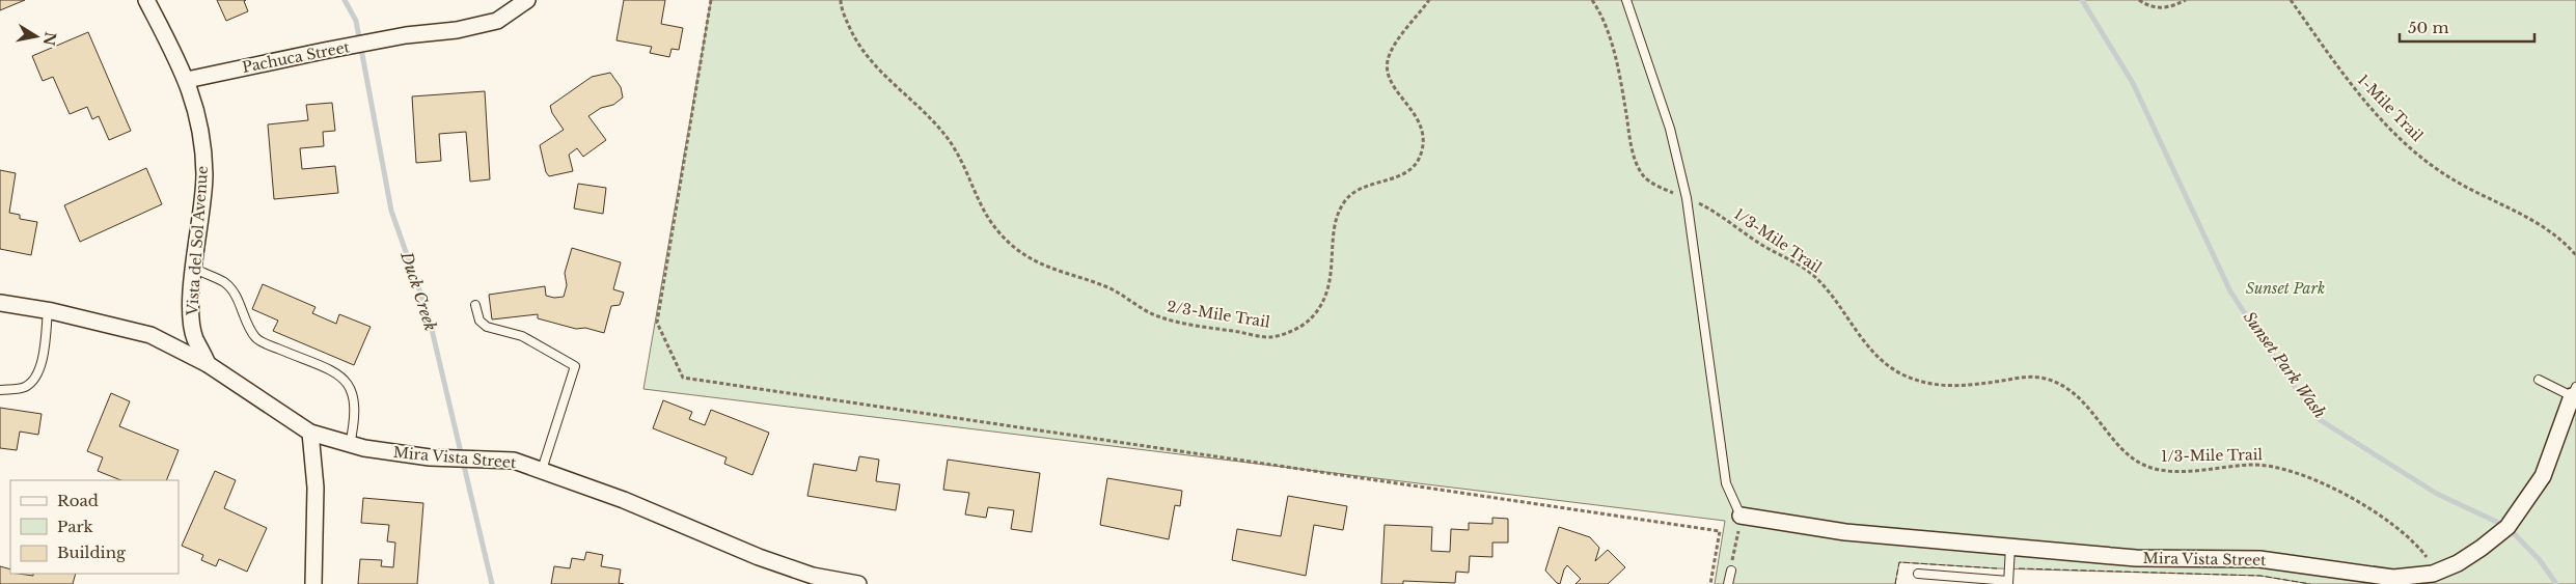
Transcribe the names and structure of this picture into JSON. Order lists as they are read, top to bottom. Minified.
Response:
{"streets":{"street":["Pachuca Street","Vista del Sol Avenue","Mira Vista Street"],"path":["1-Mile Trail","1/3-Mile Trail","2/3-Mile Trail"]},"crossings":[["Pachuca Street","Vista del Sol Avenue"],["Vista del Sol Avenue","Mira Vista Street"],["1/3-Mile Trail","Mira Vista Street"]],"water":["Duck Creek","Sunset Park Wash"],"parks":["Sunset Park"],"legend":["Road","Park","Building"],"scale_bar":"50 m","north":"right"}
